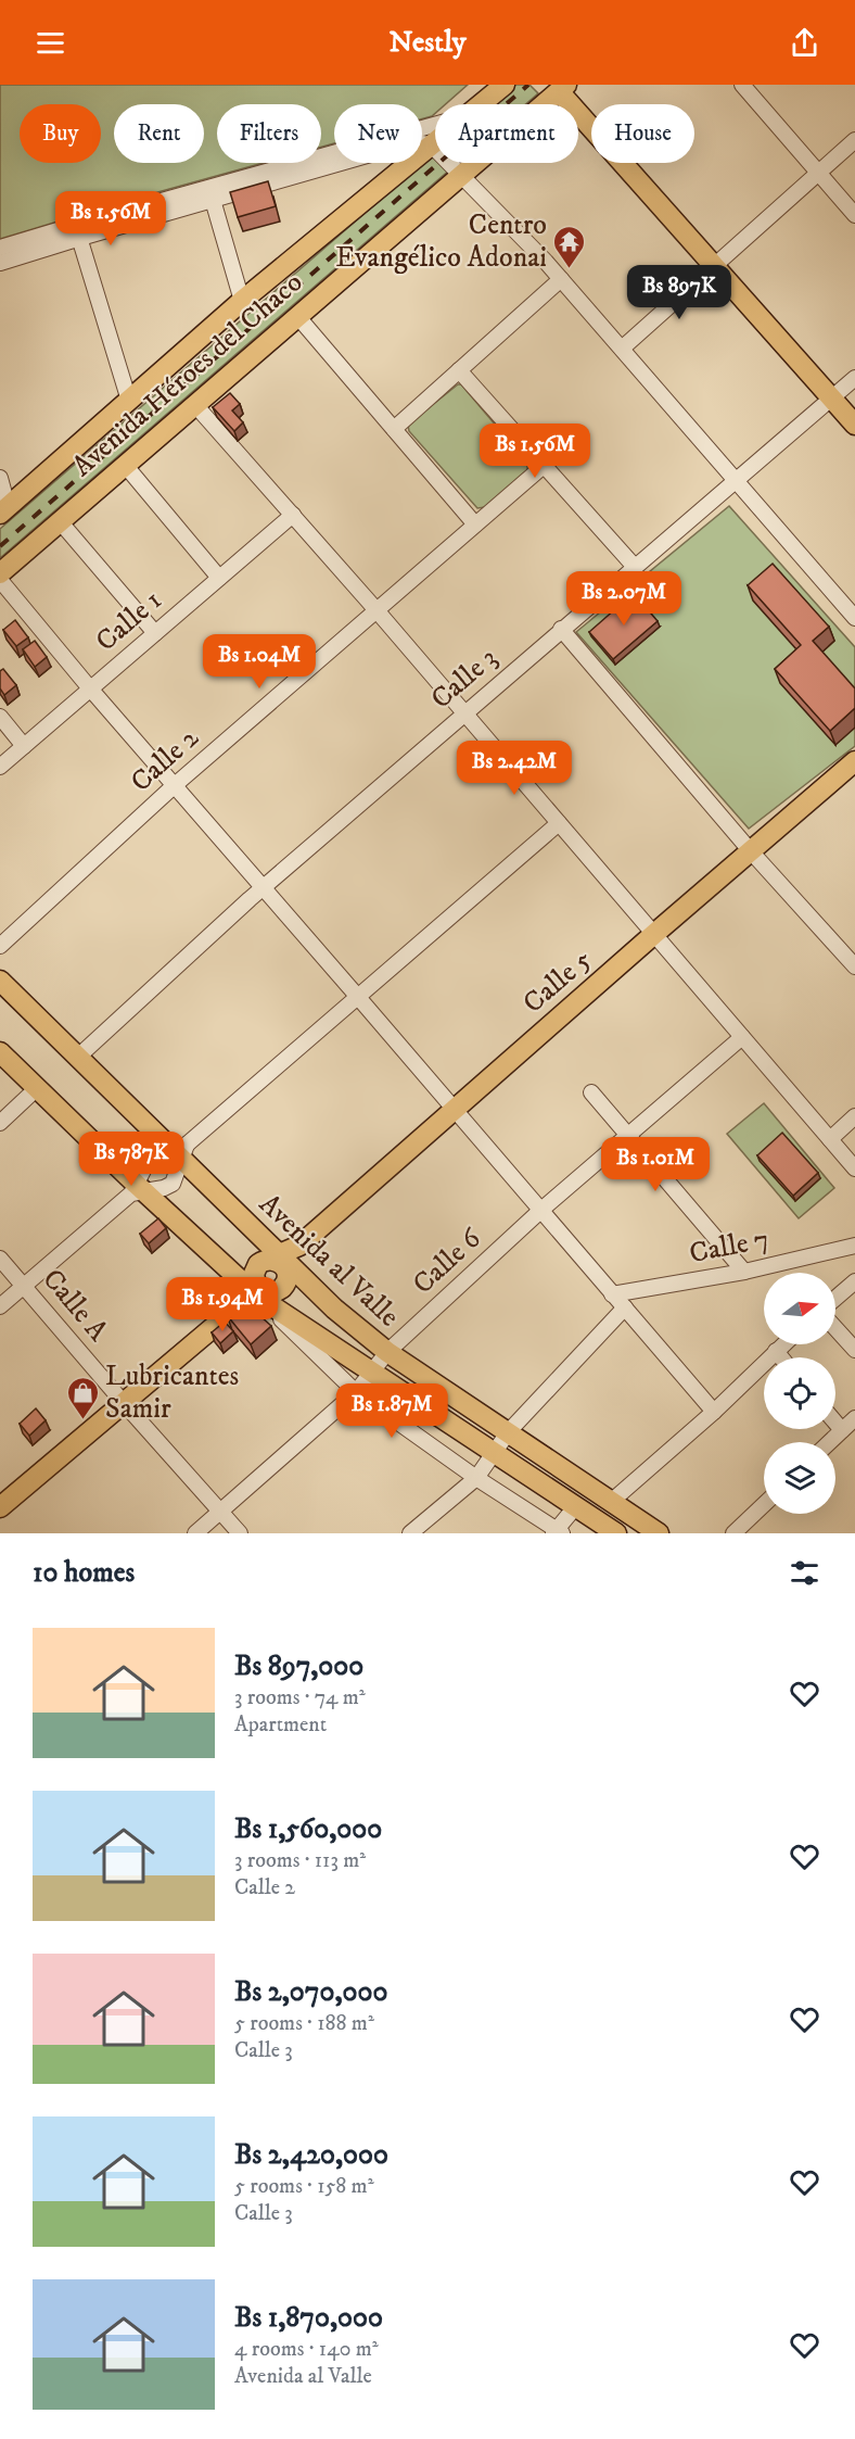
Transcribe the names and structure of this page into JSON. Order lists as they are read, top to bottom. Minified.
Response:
{"streets":{"main road":["Avenida Héroes del Chaco","Calle 5","Avenida al Valle"],"street":["Calle 1","Calle 3","Calle 2","Calle 7","Calle 6","Calle A"]},"crossings":[["Calle 3","Avenida al Valle"],["Calle 5","Avenida al Valle"],["Avenida al Valle","Calle 6"],["Calle 6","Calle A"]],"places":{"temple":["Centro Evangélico Adonai"],"shop":["Lubricantes Samir"]},"north":"right","page":{"header":"Nestly","chip":["Buy","Rent","Filters","New","Apartment","House"],"price":["Bs 1.56M","Bs 897K","Bs 1.56M","Bs 2.07M","Bs 1.04M","Bs 2.42M","Bs 787K","Bs 1.01M","Bs 1.94M","Bs 1.87M"],"heading":"10 homes","list":[{"name":"Bs 897,000","note":"3 rooms · 74 m² · Apartment"},{"name":"Bs 1,560,000","note":"3 rooms · 113 m² · Calle 2"},{"name":"Bs 2,070,000","note":"5 rooms · 188 m² · Calle 3"},{"name":"Bs 2,420,000","note":"5 rooms · 158 m² · Calle 3"},{"name":"Bs 1,870,000","note":"4 rooms · 140 m² · Avenida al Valle"}]}}
